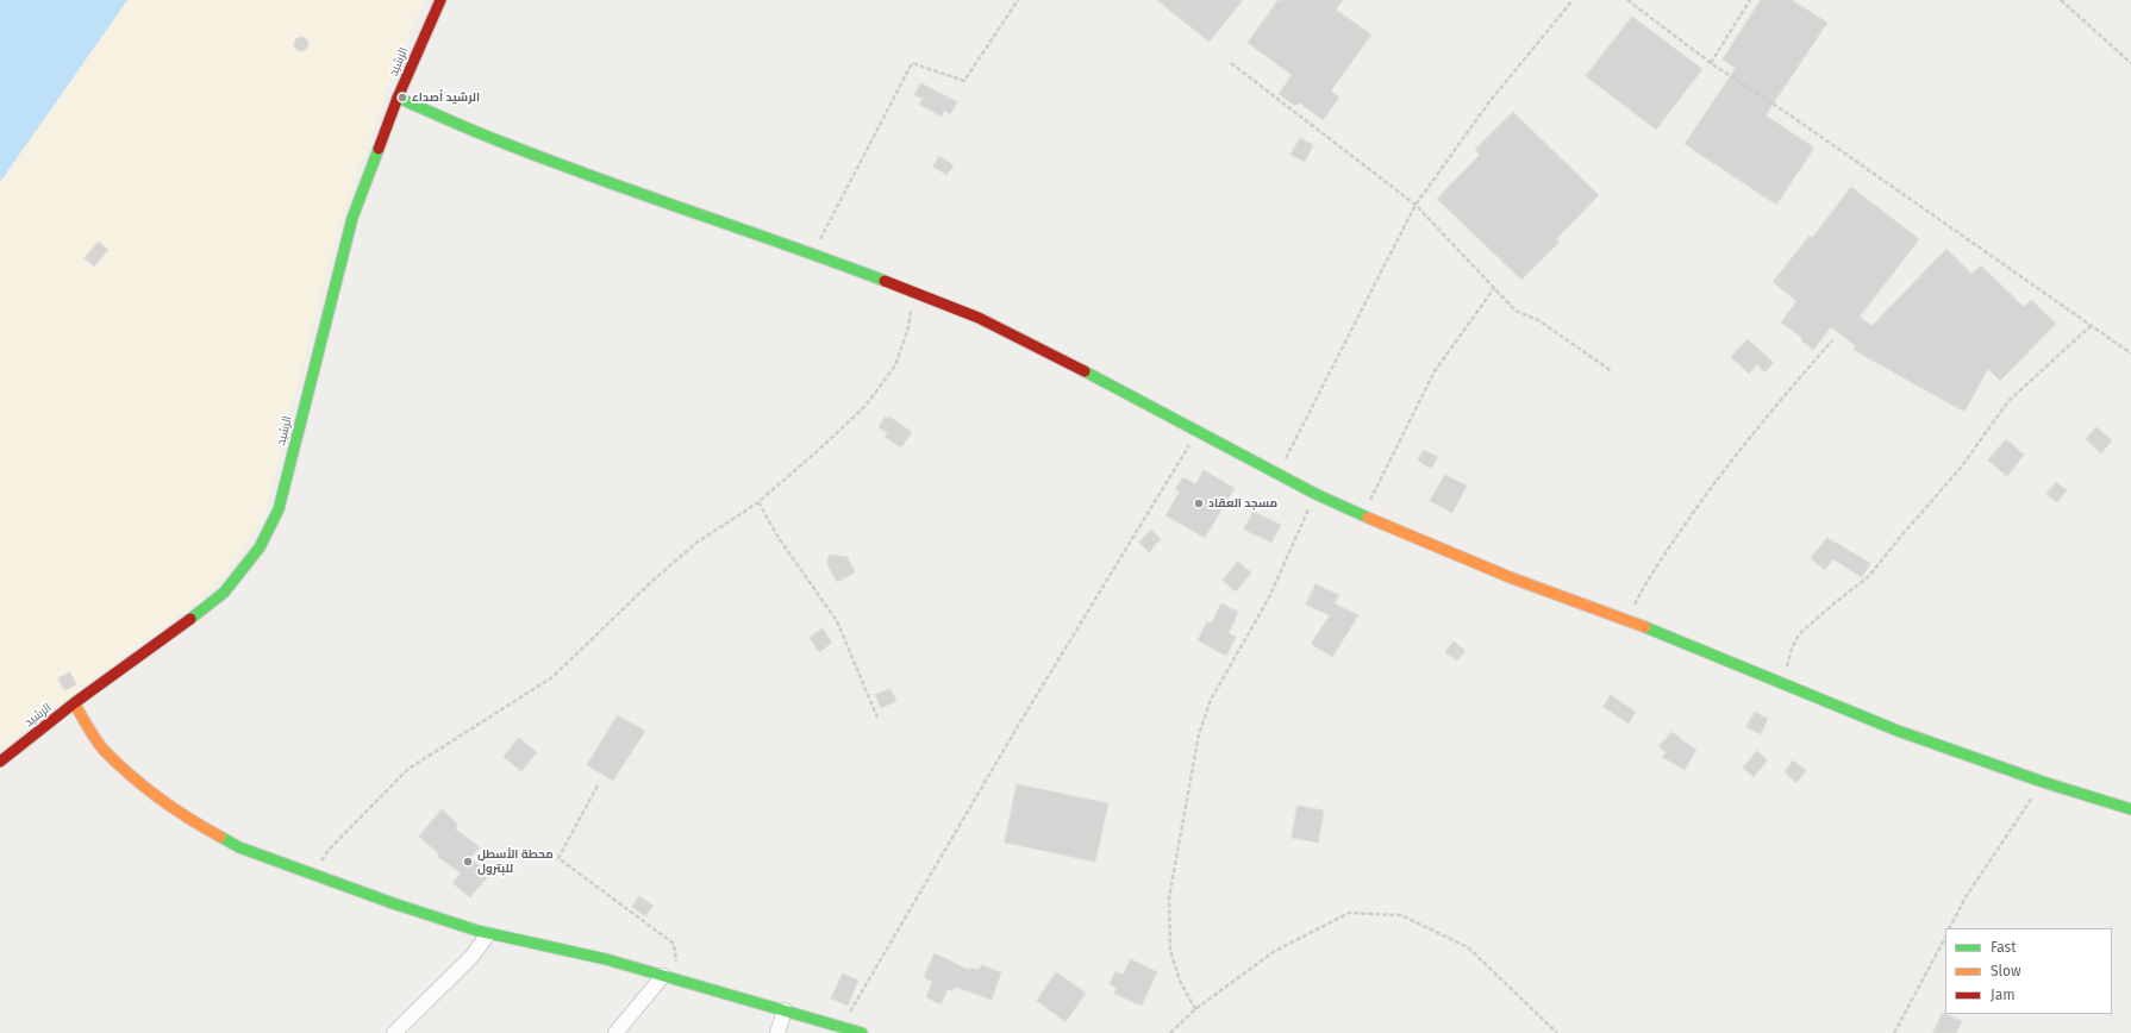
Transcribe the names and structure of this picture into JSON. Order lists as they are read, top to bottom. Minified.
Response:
{"streets":{"main road":["الرشيد"]},"places":["الرشيد أصداء","مسجد العقاد","محطة الأسطل للبترول"],"legend":["Fast","Slow","Jam"]}
